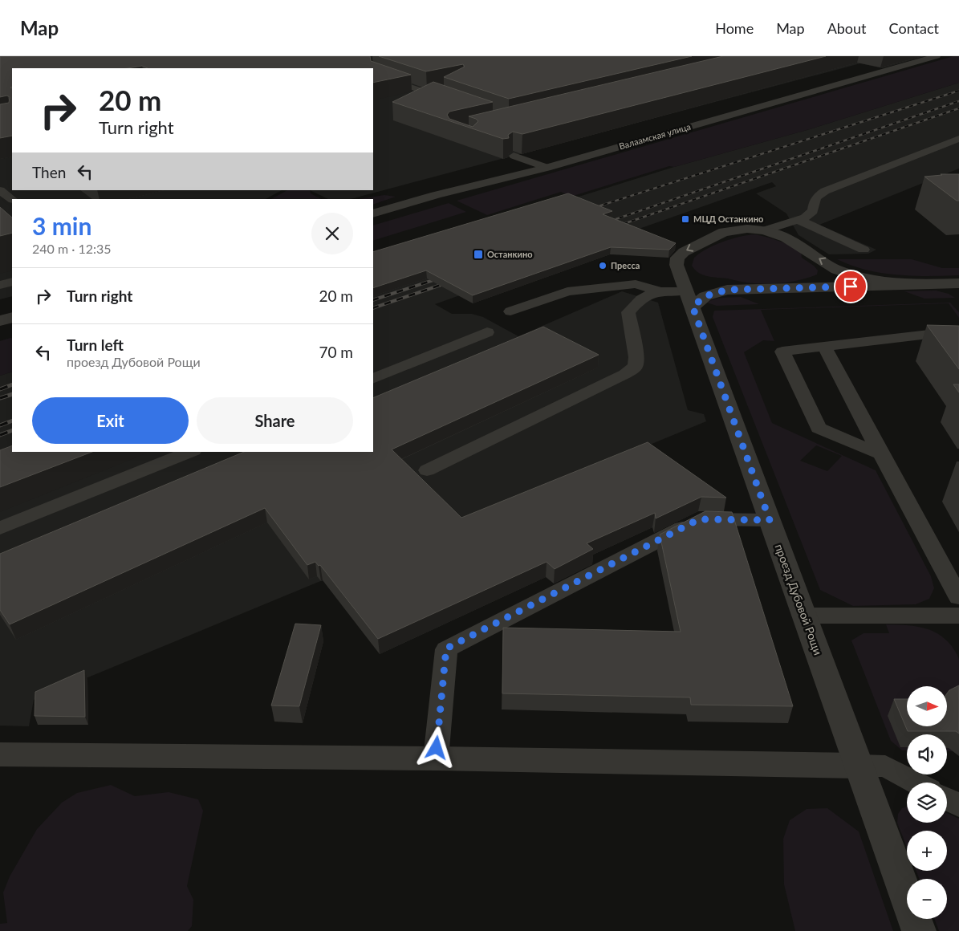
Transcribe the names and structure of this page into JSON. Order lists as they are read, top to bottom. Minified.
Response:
{"streets":{"street":["Валаамская улица","проезд Дубовой Рощи"]},"places":{"transit":["МЦД Останкино","Останкино"],"other":["Пресса"]},"north":"right","page":{"header":"Map","nav":["Home","Map","About","Contact"],"turn":["20 m","Turn right"],"then":"Then","heading":["3 min","240 m · 12:35"],"list":[{"name":"Turn right","value":"20 m"},{"name":"Turn left","note":"проезд Дубовой Рощи","value":"70 m"}],"buttons":["Exit","Share"],"map_buttons":["+","−"]}}
